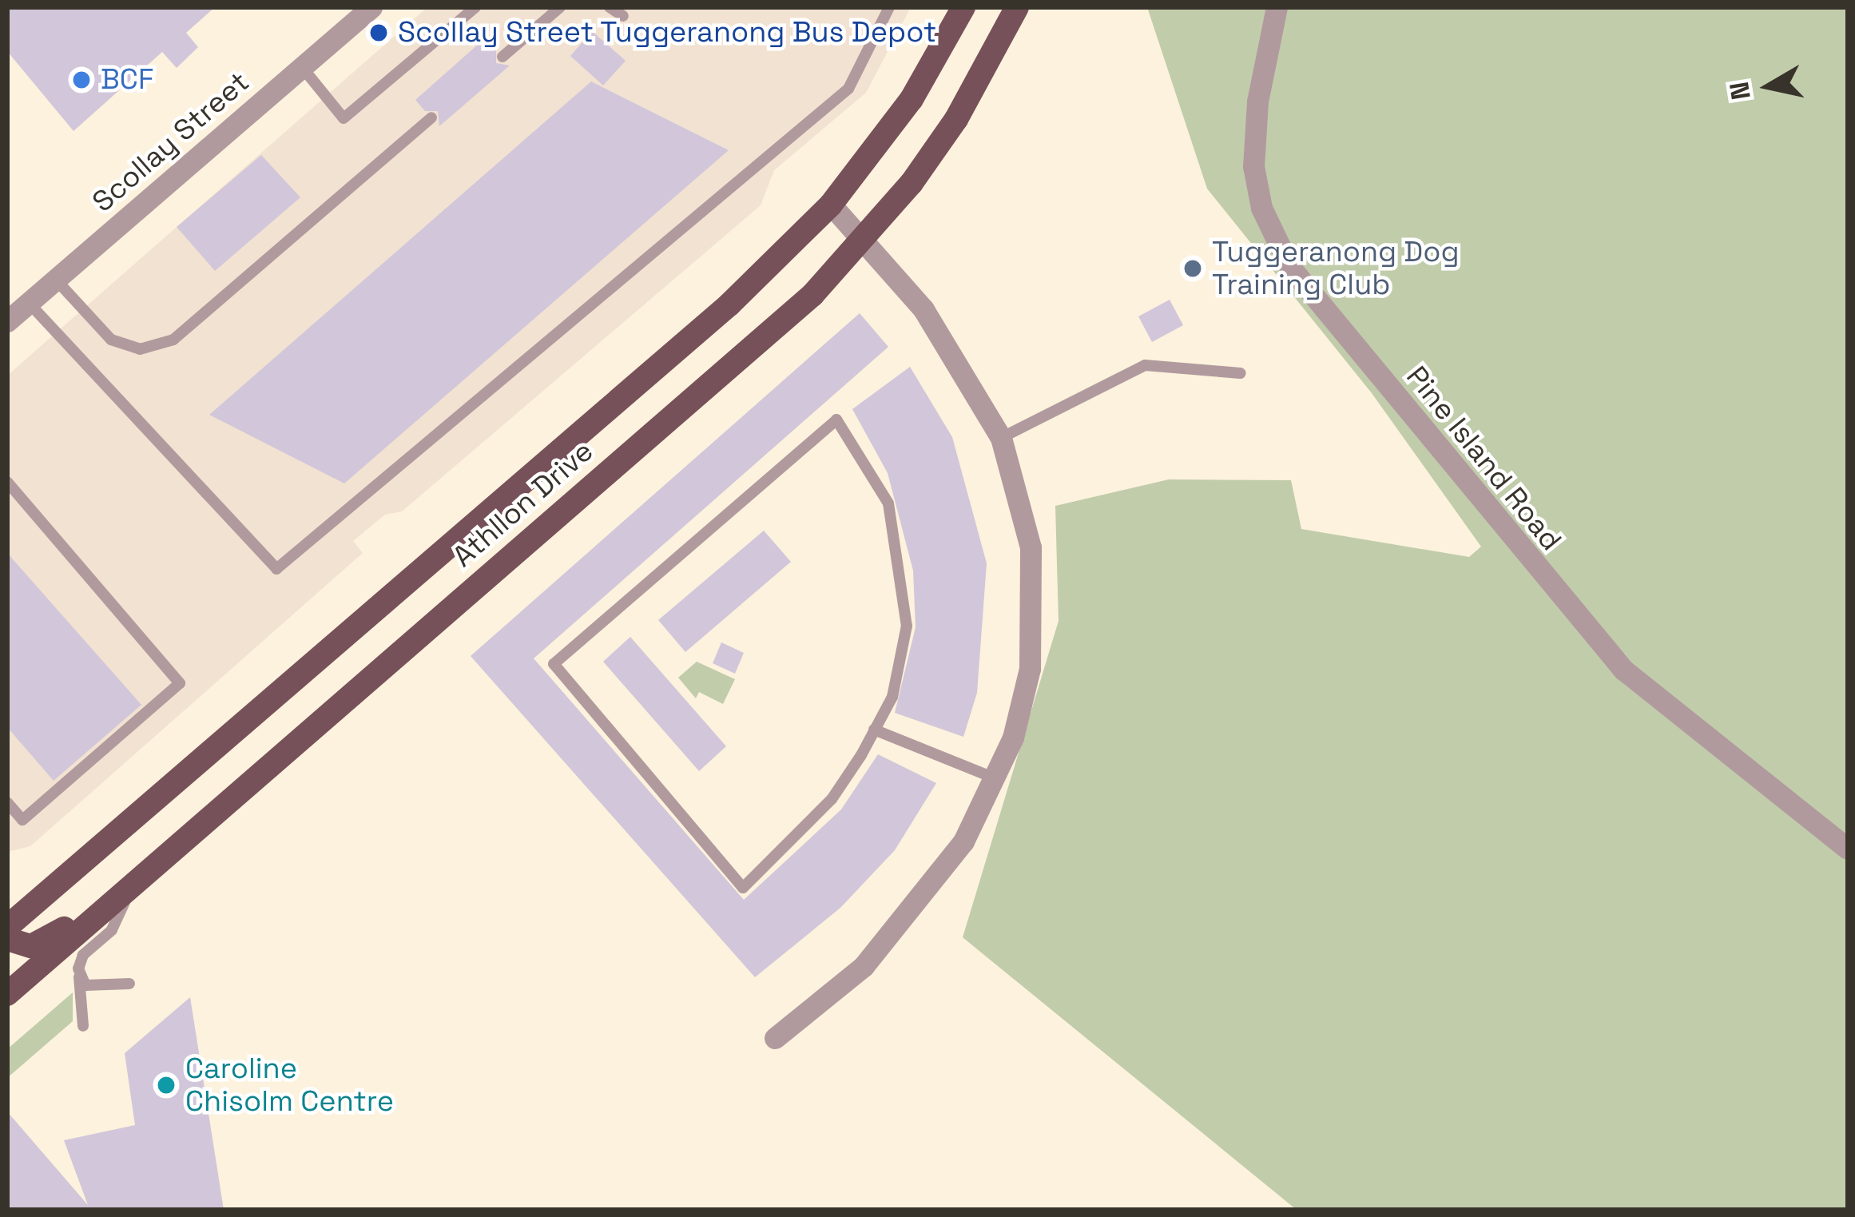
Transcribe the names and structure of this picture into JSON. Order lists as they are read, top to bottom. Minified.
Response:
{"streets":{"main road":["Athllon Drive"],"street":["Scollay Street","Pine Island Road"]},"places":["Scollay Street Tuggeranong Bus Depot","BCF","Tuggeranong Dog Training Club","Caroline Chisolm Centre"],"north":"left"}
